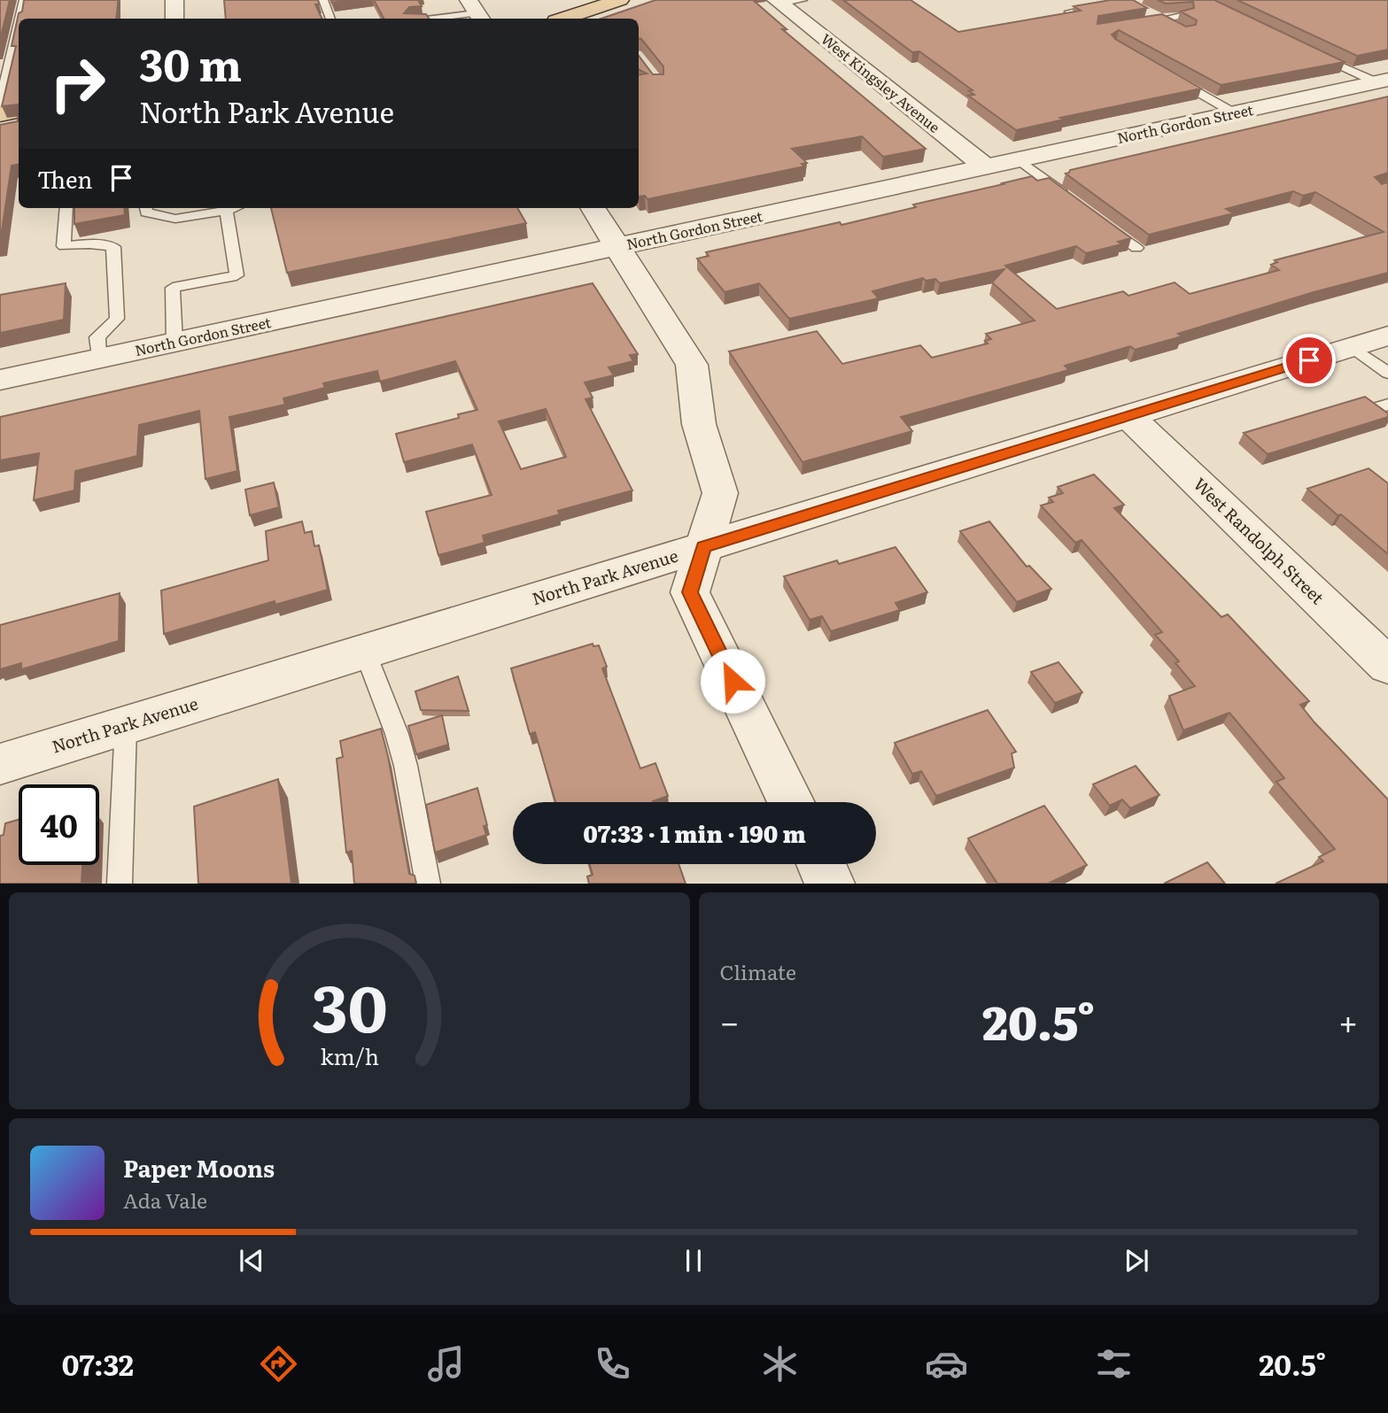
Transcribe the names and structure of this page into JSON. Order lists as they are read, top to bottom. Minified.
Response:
{"streets":{"street":["West Kingsley Avenue","North Gordon Street","West Randolph Street","North Park Avenue"]},"crossings":[["West Kingsley Avenue","North Gordon Street"],["West Randolph Street","North Park Avenue"]],"page":{"turn":["30 m","North Park Avenue"],"then":"Then","limit":"40","trip":"07:33 · 1 min · 190 m","tile":"Climate","heat":["−","20.5°","+"],"song":["Paper Moons","Ada Vale"],"tabs":["07:32","20.5°"],"gauge":["30","km/h"]}}
